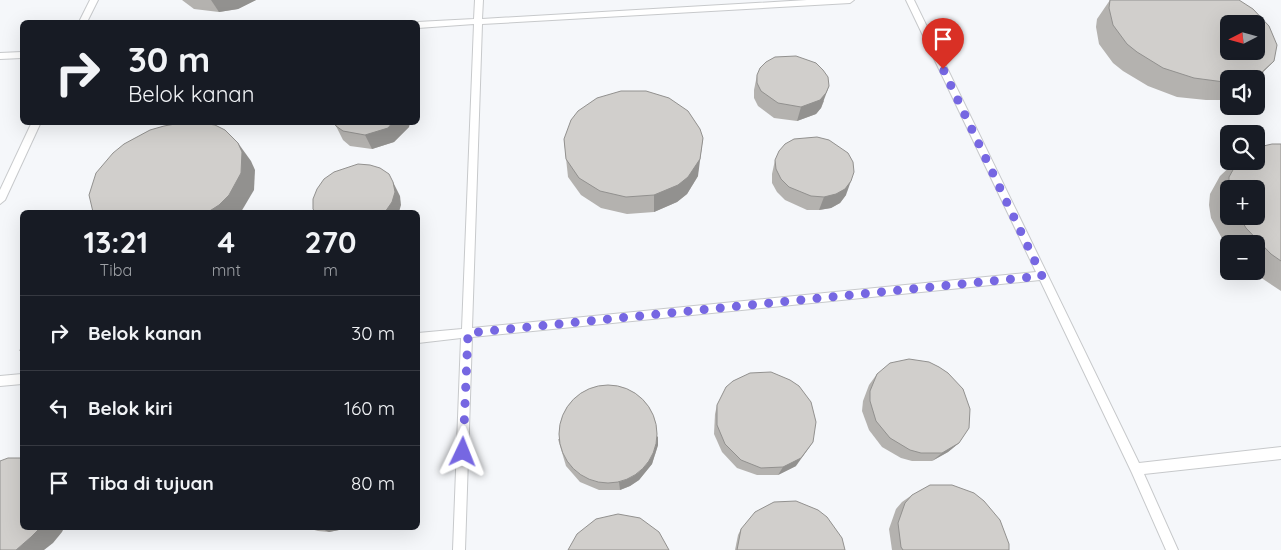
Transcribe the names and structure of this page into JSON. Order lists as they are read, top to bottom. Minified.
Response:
{"north":"left","page":{"map_buttons":["+","−"],"turn":["30 m","Belok kanan"],"eta":["13:21","Tiba","4","mnt","270","m"],"list":[{"name":"Belok kanan","value":"30 m"},{"name":"Belok kiri","value":"160 m"},{"name":"Tiba di tujuan","value":"80 m"}]}}
